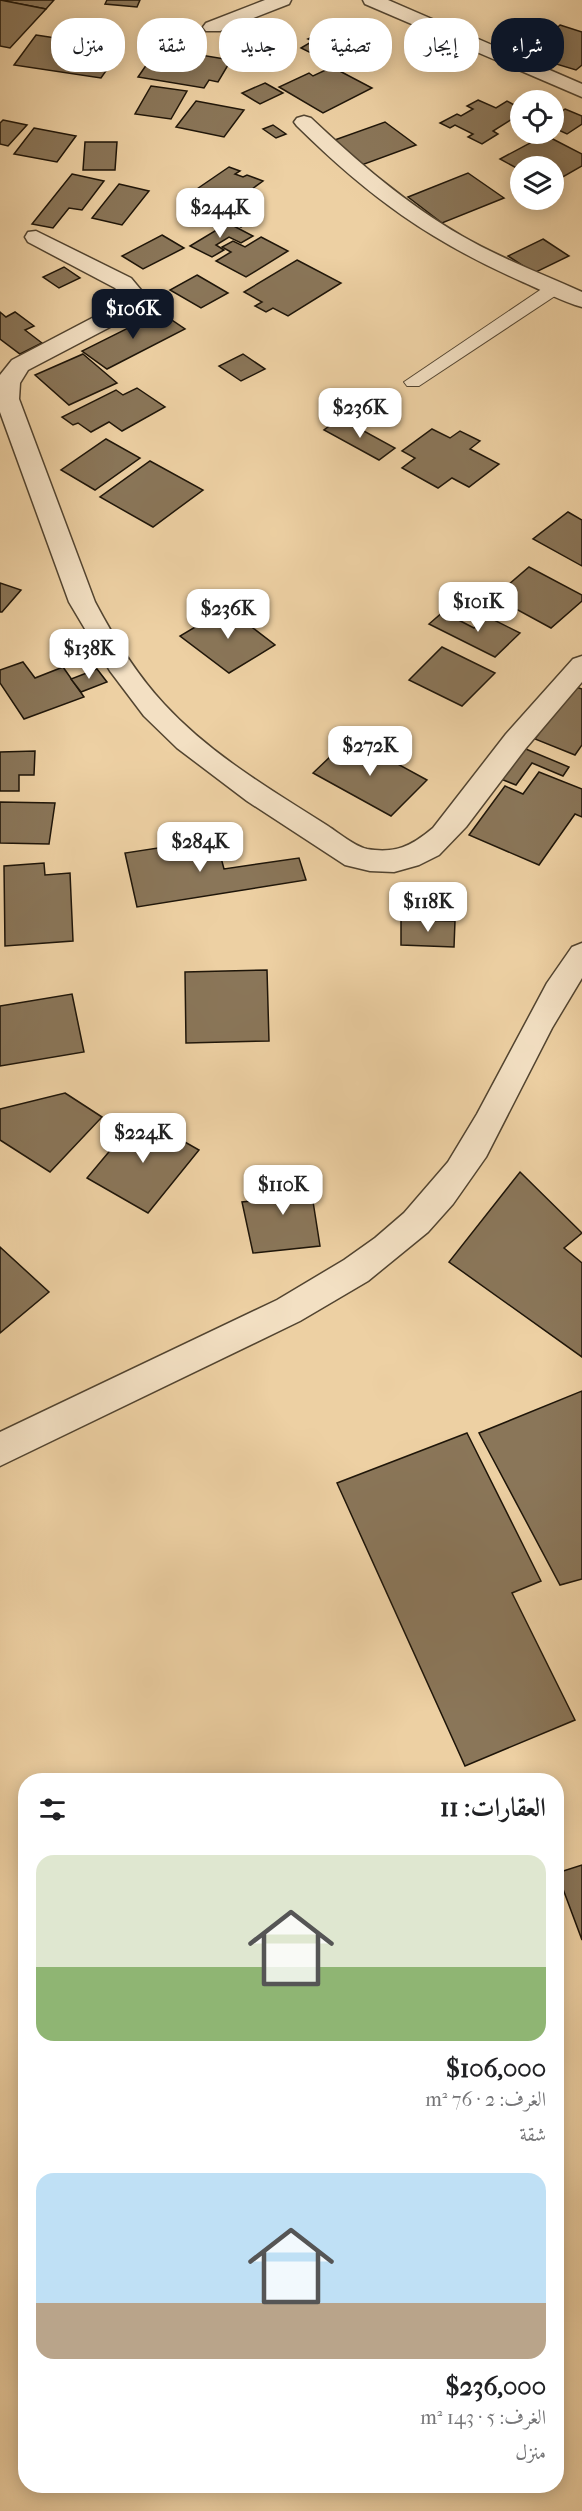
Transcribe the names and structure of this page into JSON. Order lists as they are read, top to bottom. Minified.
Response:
{"page":{"chip":["شراء","إيجار","تصفية","جديد","شقة","منزل"],"price":["$244K","$106K","$236K","$101K","$236K","$138K","$272K","$284K","$118K","$224K","$110K"],"heading":"العقارات: 11","list":[{"name":"$106,000","note":"الغرف: 2 · 76 m² · شقة"},{"name":"$236,000","note":"الغرف: 5 · 143 m² · منزل"}]}}
